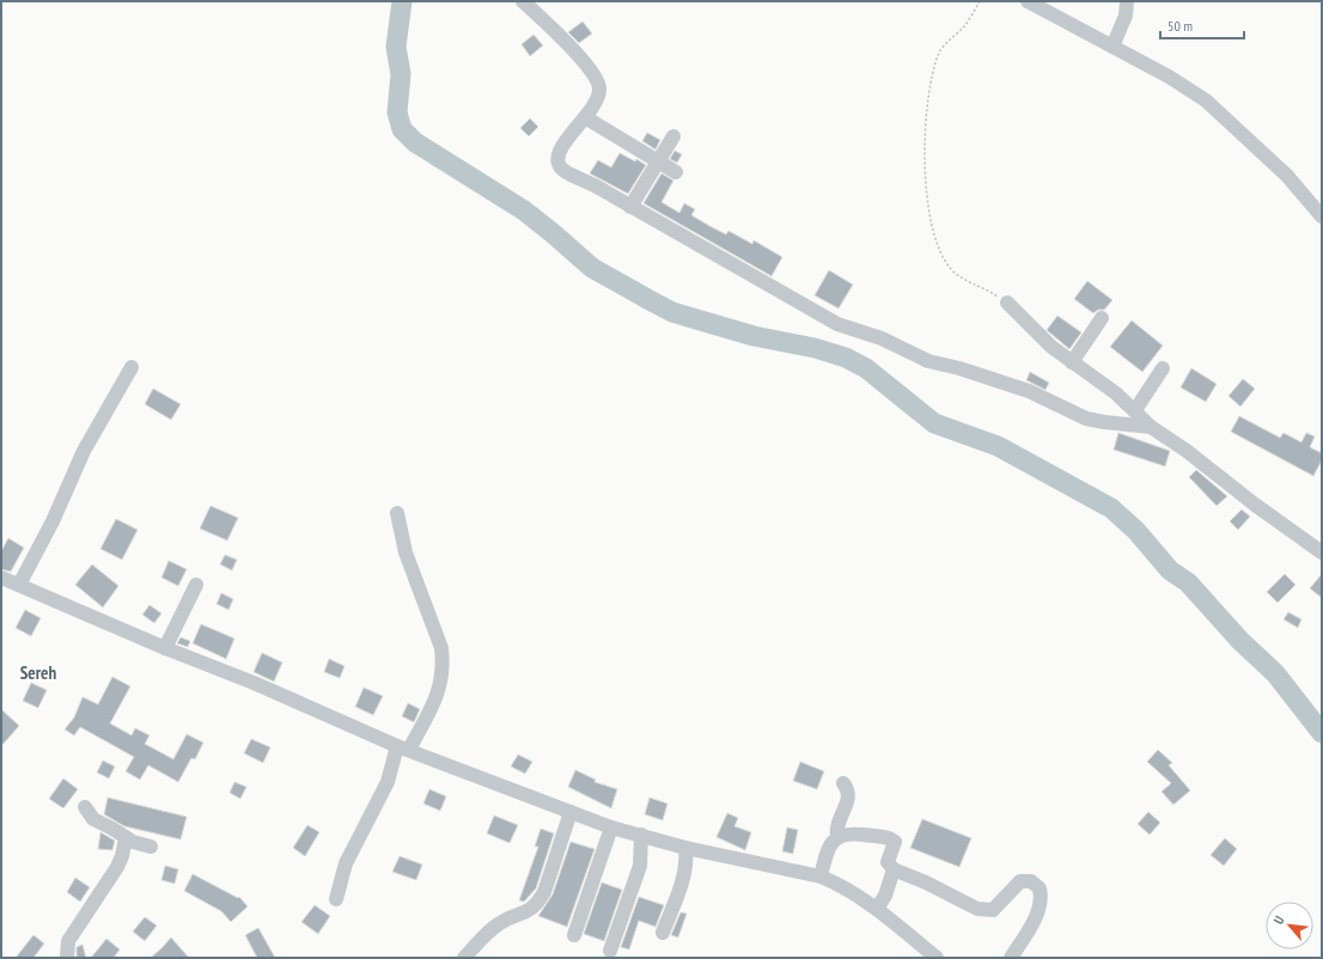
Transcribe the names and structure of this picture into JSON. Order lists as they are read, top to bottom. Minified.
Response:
{"districts":["Sereh"],"scale_bar":"50 m","north":"top left"}
